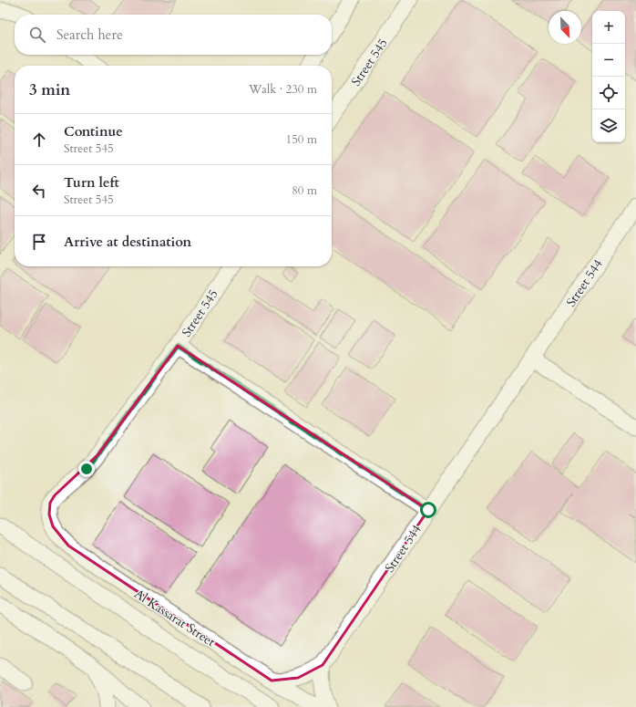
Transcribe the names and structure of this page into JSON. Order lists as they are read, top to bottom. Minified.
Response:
{"streets":{"street":["Street 545","Street 544","Al Kassarat Street"]},"crossings":[["Street 545","Street 544"],["Street 545","Al Kassarat Street"],["Street 544","Al Kassarat Street"]],"north":"bottom right","page":{"map_buttons":["+","−"],"search":"Search here","heading":["3 min","Walk · 230 m"],"list":[["Continue","Street 545","150 m"],["Turn left","Street 545","80 m"],"Arrive at destination"]}}
